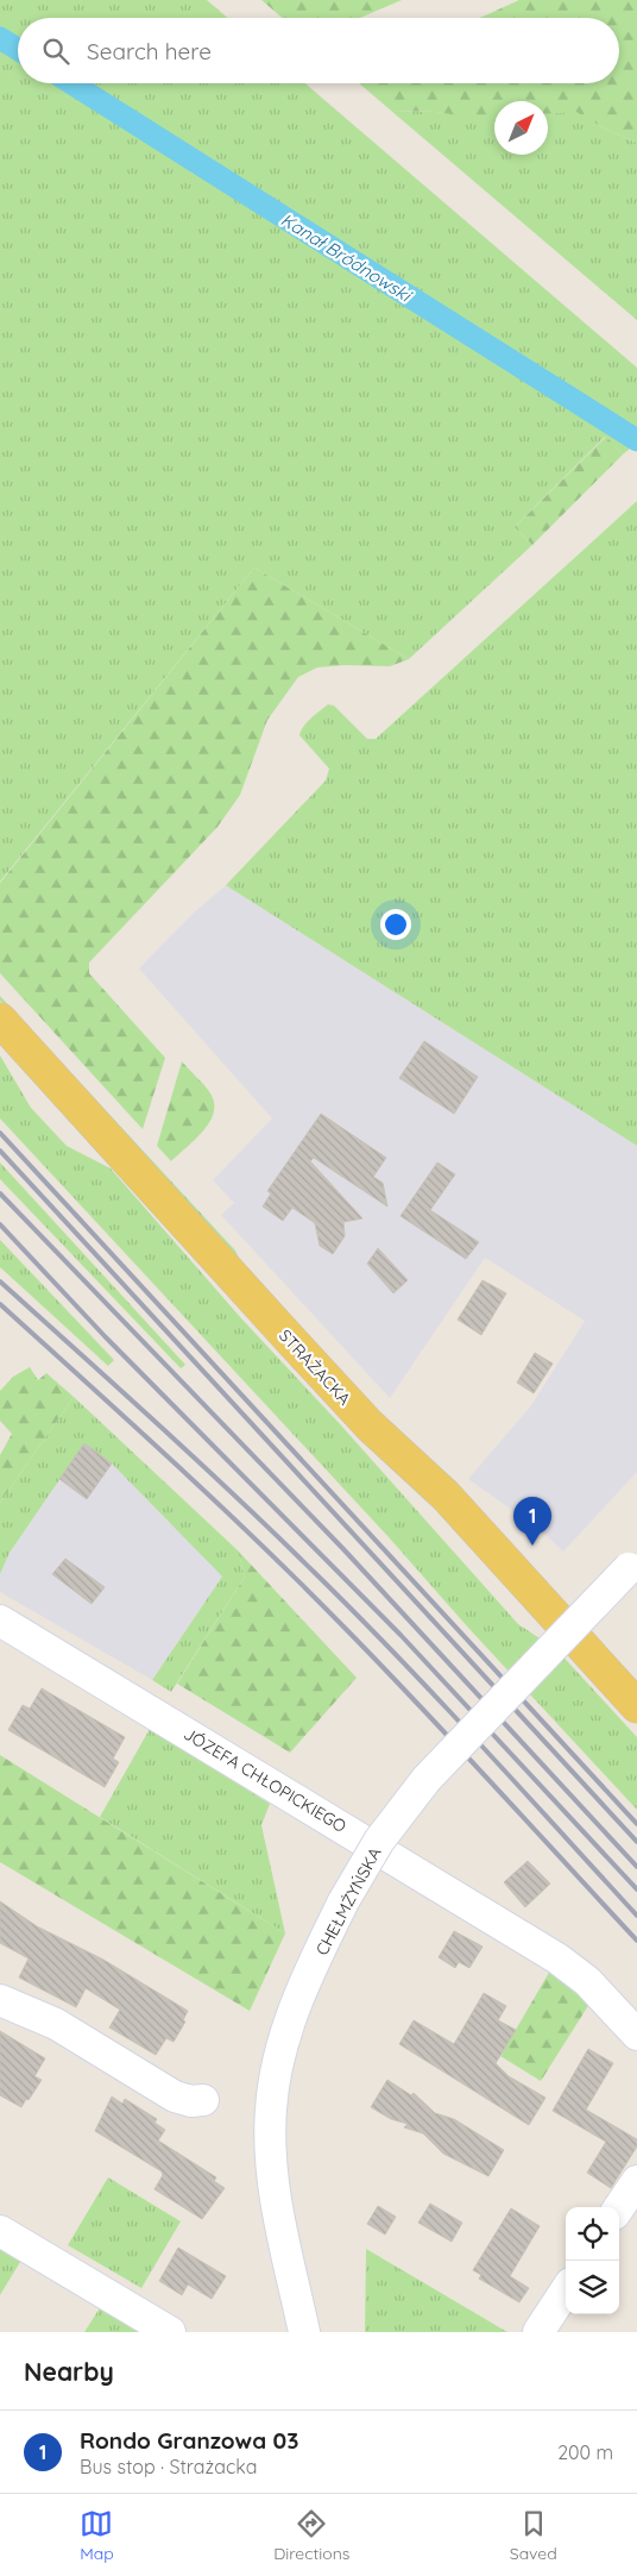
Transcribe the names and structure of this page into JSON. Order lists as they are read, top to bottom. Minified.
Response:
{"streets":{"main road":["STRAŻACKA"],"street":["JÓZEFA CHŁOPICKIEGO","CHEŁMŻYŃSKA"]},"water":["Kanał Bródnowski"],"north":"top right","page":{"search":"Search here","pins":"1","heading":"Nearby","list":[{"mark":"1","name":"Rondo Granzowa 03","note":"Bus stop · Strażacka","value":"200 m"}],"nav":["Map","Directions","Saved"]}}
